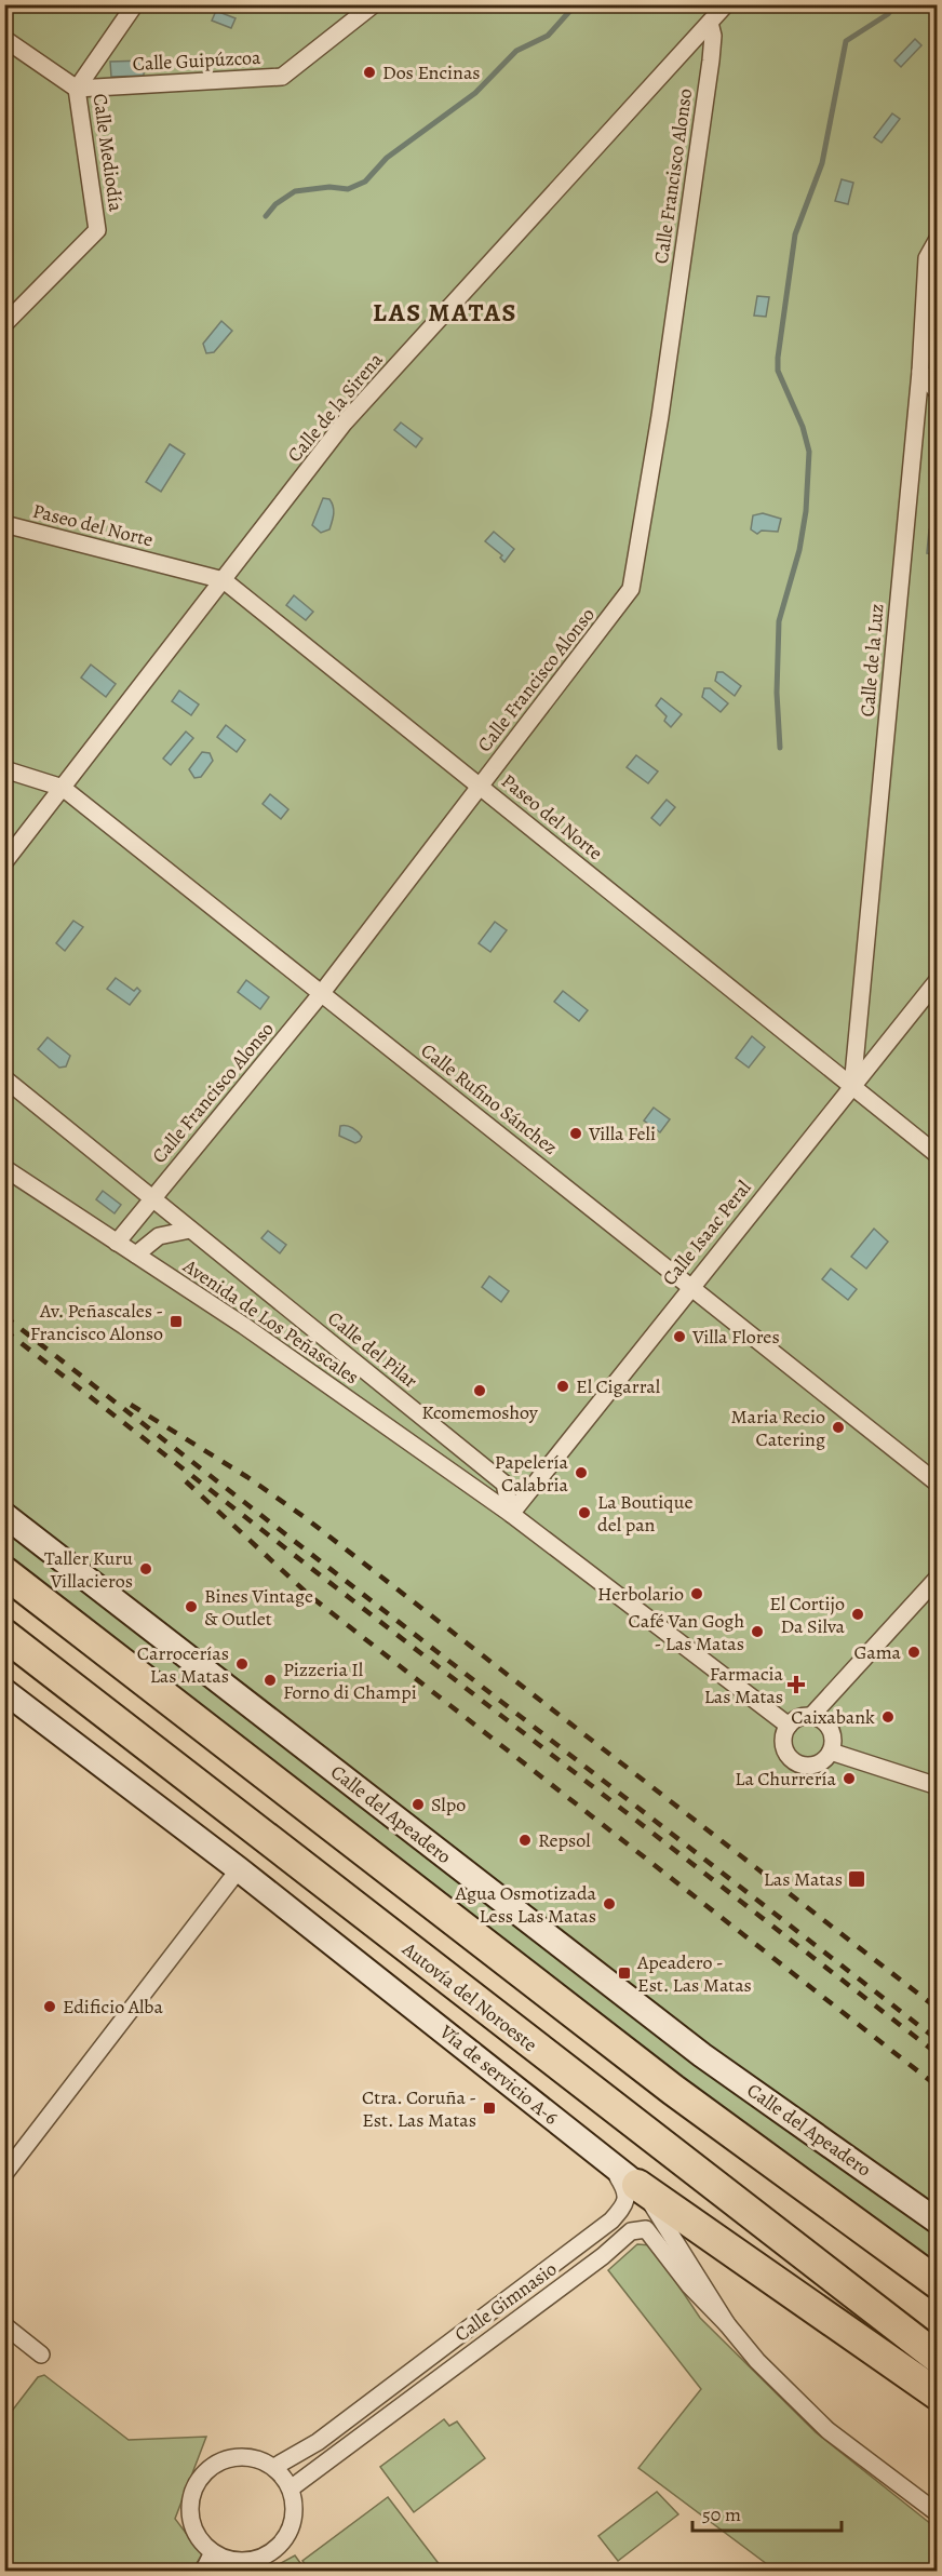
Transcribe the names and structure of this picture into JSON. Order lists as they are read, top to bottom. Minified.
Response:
{"streets":{"highway":["Autovía del Noroeste"],"street":["Calle Guipúzcoa","Calle Mediodía","Calle Francisco Alonso","Calle de la Sirena","Paseo del Norte","Calle de la Luz","Calle Rufino Sánchez","Calle Isaac Peral","Avenida de Los Peñascales","Calle del Pilar","Calle del Apeadero","Vía de servicio A-6","Calle Gimnasio"]},"crossings":[["Calle Guipúzcoa","Calle Mediodía"],["Calle Francisco Alonso","Calle de la Sirena"],["Calle Francisco Alonso","Paseo del Norte"],["Calle Francisco Alonso","Calle Rufino Sánchez"],["Calle Francisco Alonso","Avenida de Los Peñascales"],["Calle Francisco Alonso","Calle del Pilar"],["Calle de la Sirena","Paseo del Norte"],["Calle de la Sirena","Calle Rufino Sánchez"],["Paseo del Norte","Calle de la Luz"],["Paseo del Norte","Calle Isaac Peral"],["Calle de la Luz","Calle Isaac Peral"],["Calle Rufino Sánchez","Calle Isaac Peral"],["Calle Isaac Peral","Avenida de Los Peñascales"],["Calle Isaac Peral","Calle del Pilar"],["Avenida de Los Peñascales","Calle del Pilar"],["Vía de servicio A-6","Calle Gimnasio"]],"districts":["LAS MATAS"],"places":{"other":["Dos Encinas","Villa Feli","Villa Flores","El Cigarral","Kcomemoshoy","Maria Recio Catering","Papelería Calabria","La Boutique del pan","Taller Kuru Villacieros","Herbolario","Bines Vintage & Outlet","El Cortijo Da Silva","Café Van Gogh - Las Matas","Gama","Carrocerías Las Matas","Pizzeria Il Forno di Champi","Caixabank","La Churrería","Slpo","Repsol","Agua Osmotizada Less Las Matas","Edificio Alba"],"transit":["Av. Peñascales - Francisco Alonso","Las Matas","Apeadero - Est. Las Matas","Ctra. Coruña - Est. Las Matas"],"health":["Farmacia Las Matas"]},"scale_bar":"50 m"}
